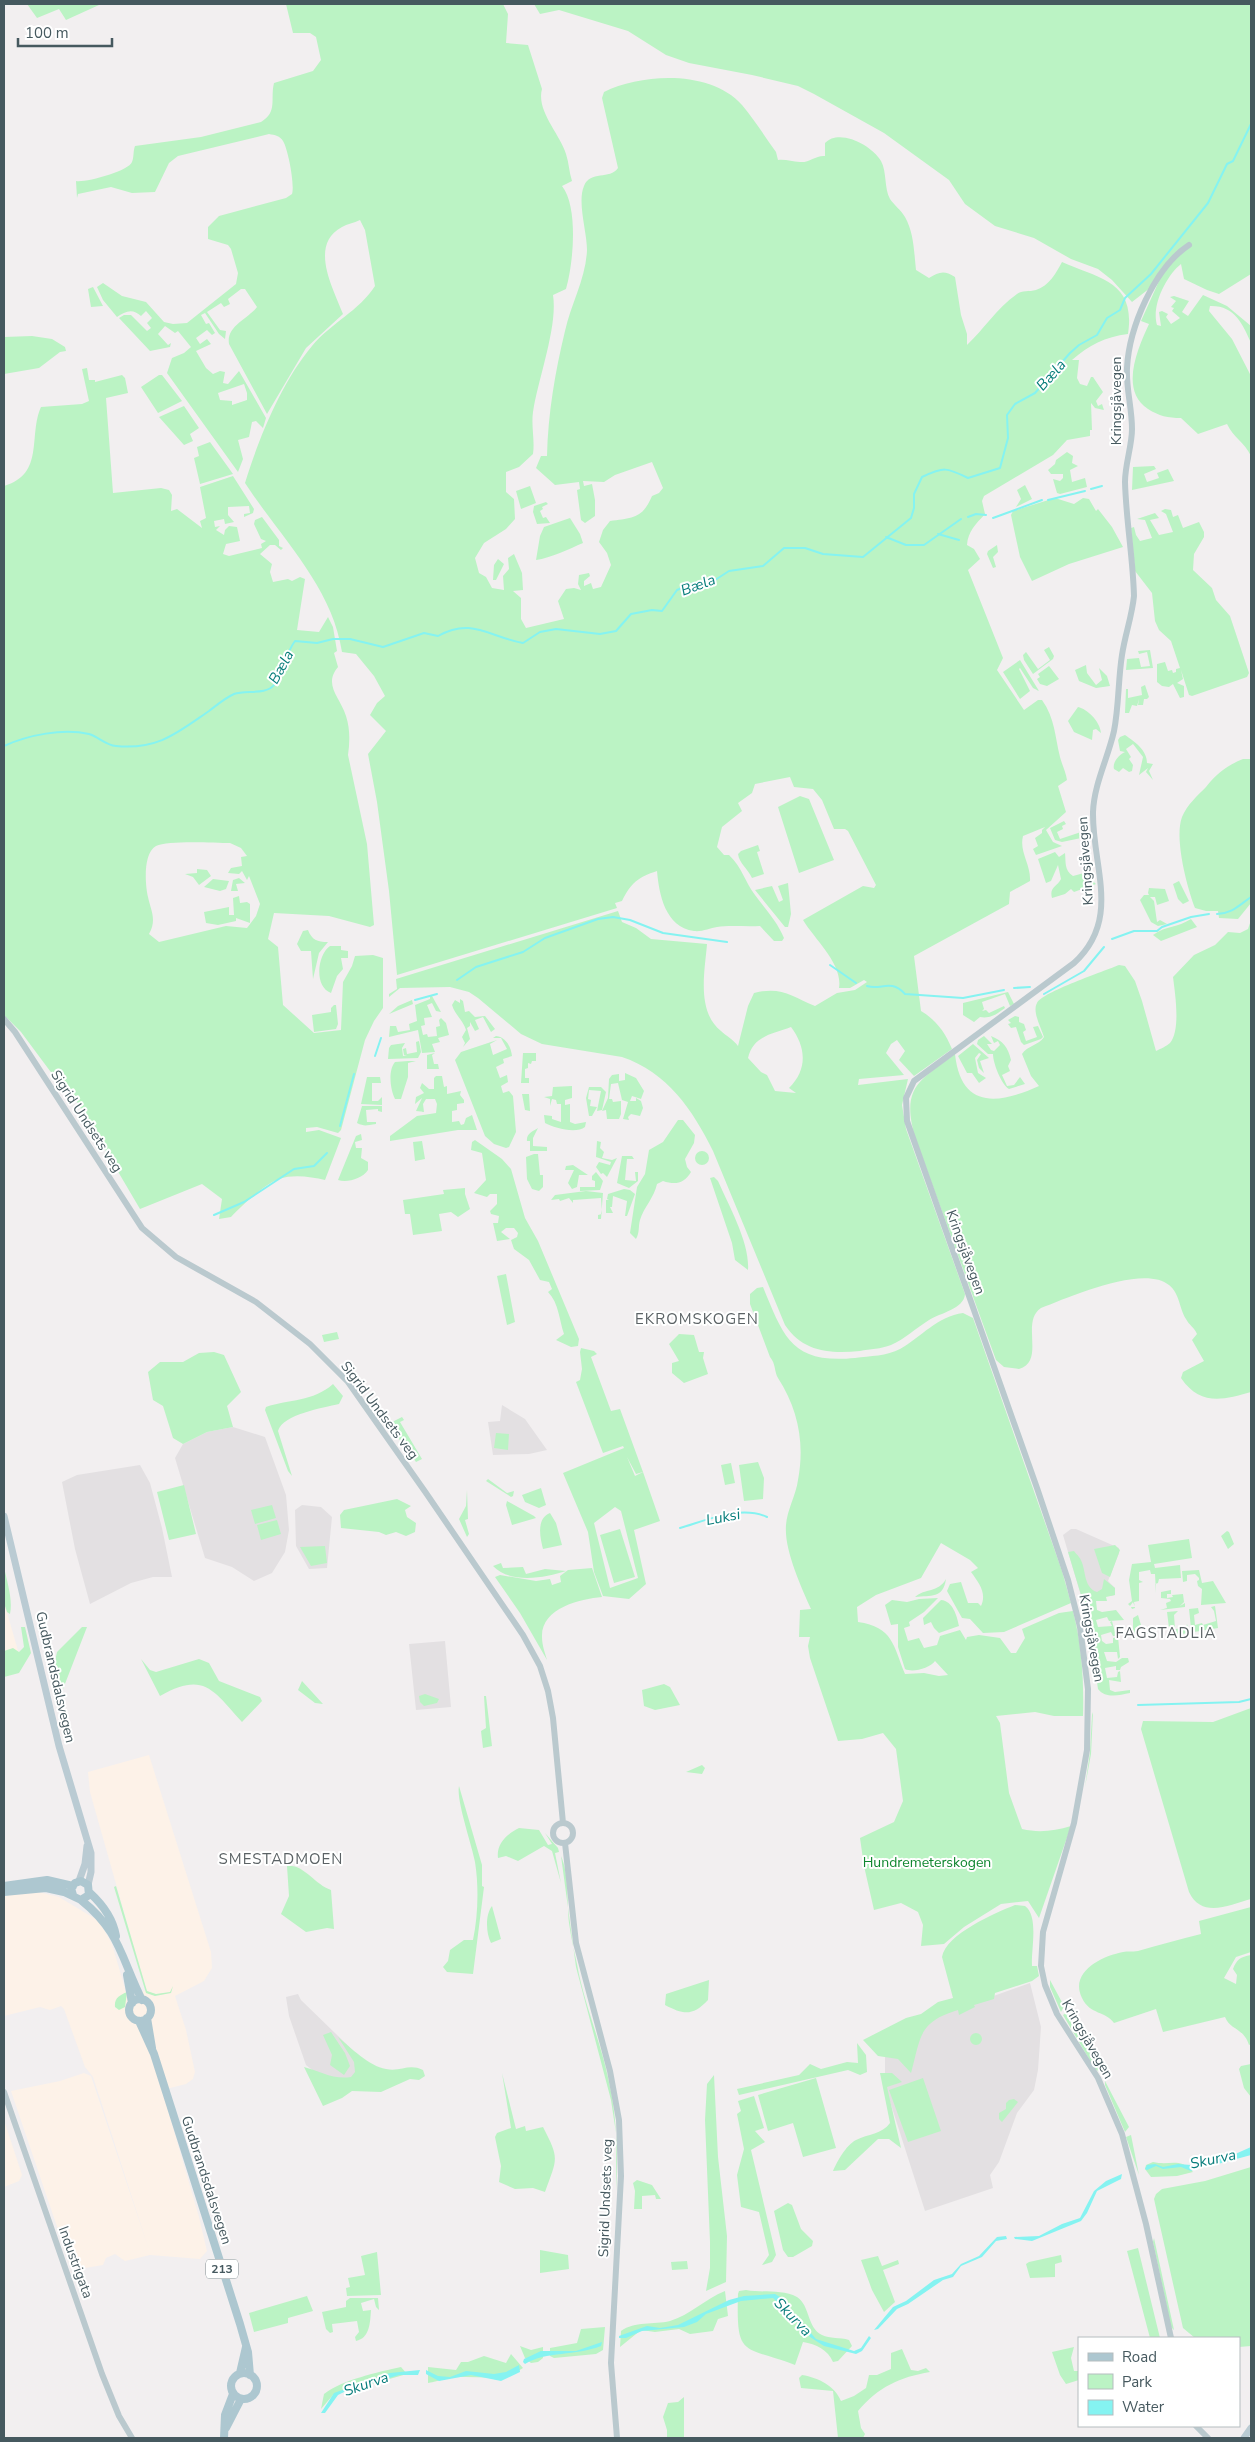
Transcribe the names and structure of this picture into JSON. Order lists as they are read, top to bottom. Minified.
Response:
{"streets":{"main road":["Gudbrandsdalsvegen","213"],"street":["Kringsjåvegen","Sigrid Undsets veg","Industrigata"]},"crossings":[["Gudbrandsdalsvegen","213"]],"districts":["EKROMSKOGEN","FAGSTADLIA","SMESTADMOEN"],"water":["Bæla","Luksi","Skurva"],"parks":["Hundremeterskogen"],"legend":["Road","Park","Water"],"scale_bar":"100 m"}
